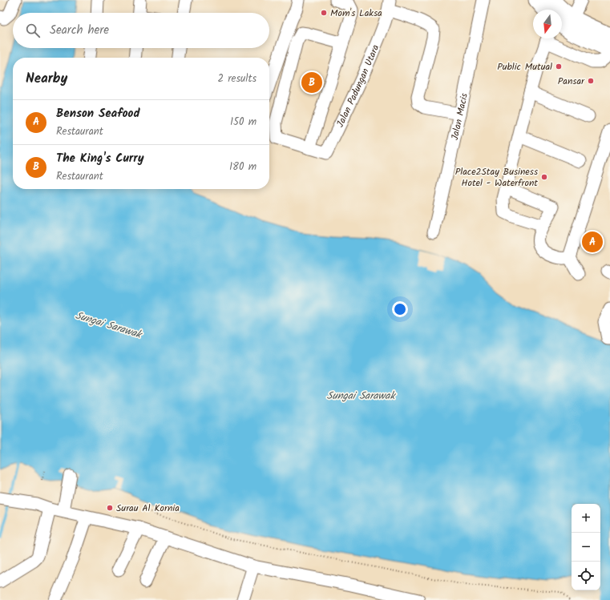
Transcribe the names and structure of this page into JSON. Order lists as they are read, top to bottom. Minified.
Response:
{"streets":{"street":["Jalan Padungan Utara","Jalan Macis"]},"water":["Sungai Sarawak"],"places":["Mom's Laksa","Public Mutual","Pansar","Place2Stay Business Hotel - Waterfront","Surau Al Kornia"],"north":"bottom","page":{"search":"Search here","heading":["Nearby","2 results"],"pins":["B","A"],"list":[{"mark":"A","name":"Benson Seafood","note":"Restaurant","value":"150 m"},{"mark":"B","name":"The King's Curry","note":"Restaurant","value":"180 m"}],"map_buttons":["+","−"]}}
